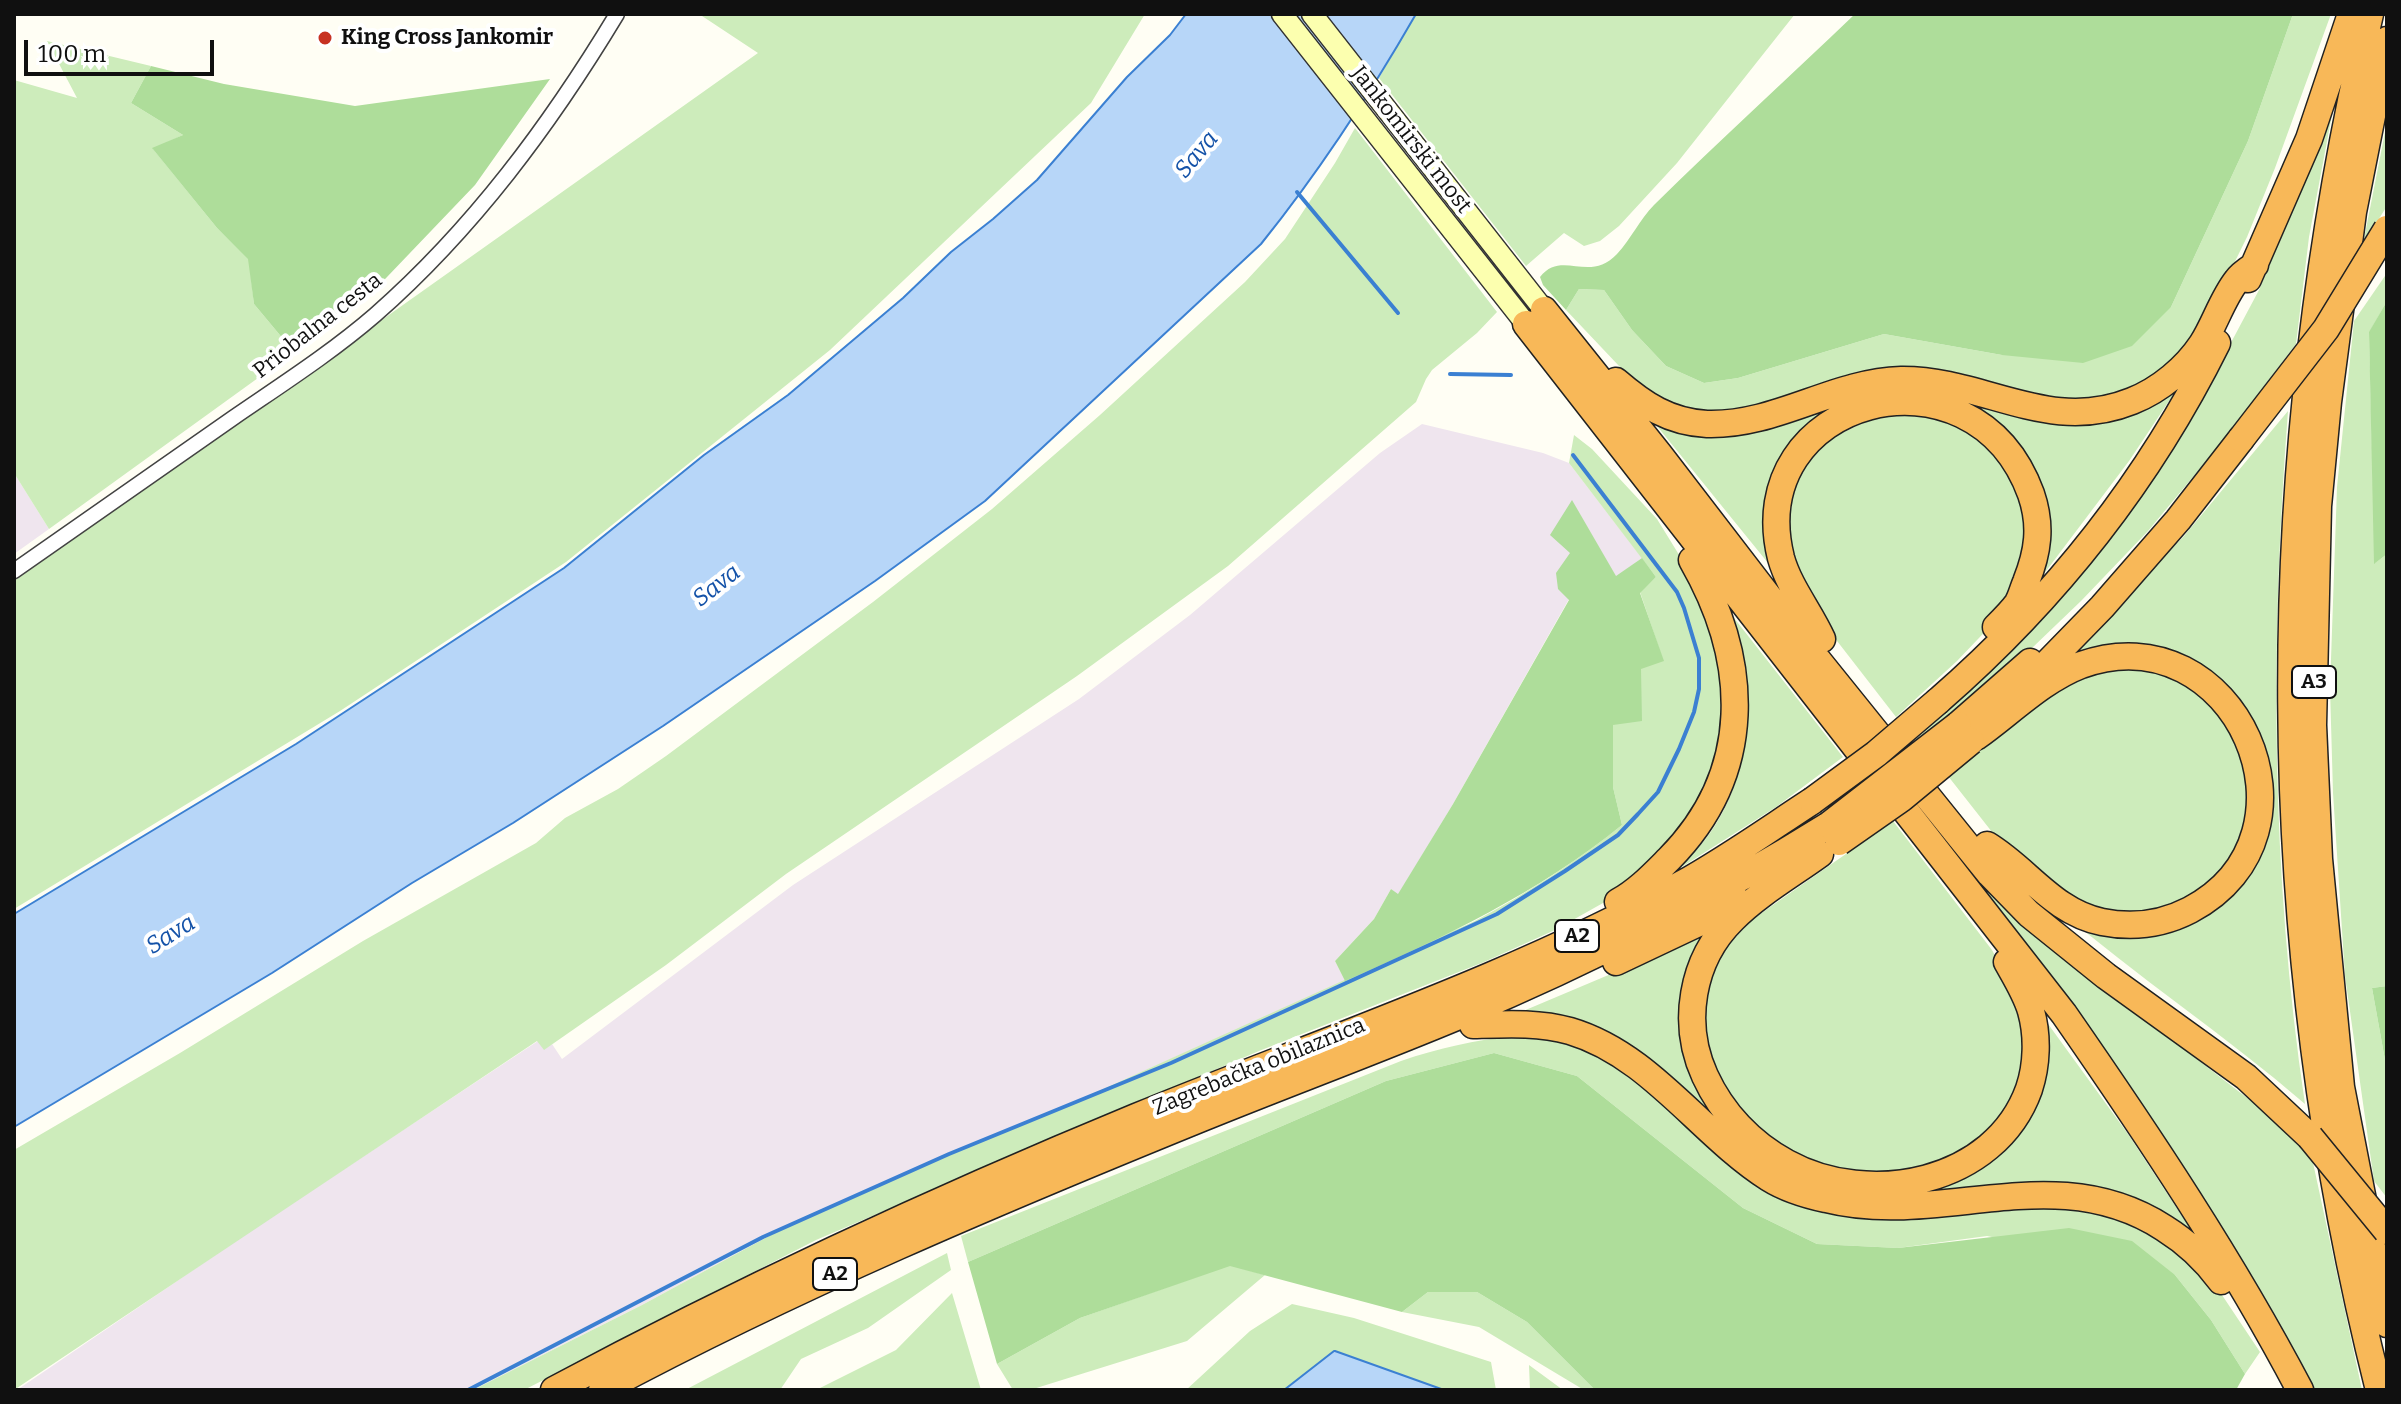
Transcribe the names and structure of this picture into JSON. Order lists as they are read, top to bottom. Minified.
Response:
{"streets":{"highway":["A3","A2","Zagrebačka obilaznica"],"main road":["Jankomirski most"],"street":["Priobalna cesta"]},"water":["Sava"],"places":["King Cross Jankomir"],"scale_bar":"100 m"}
